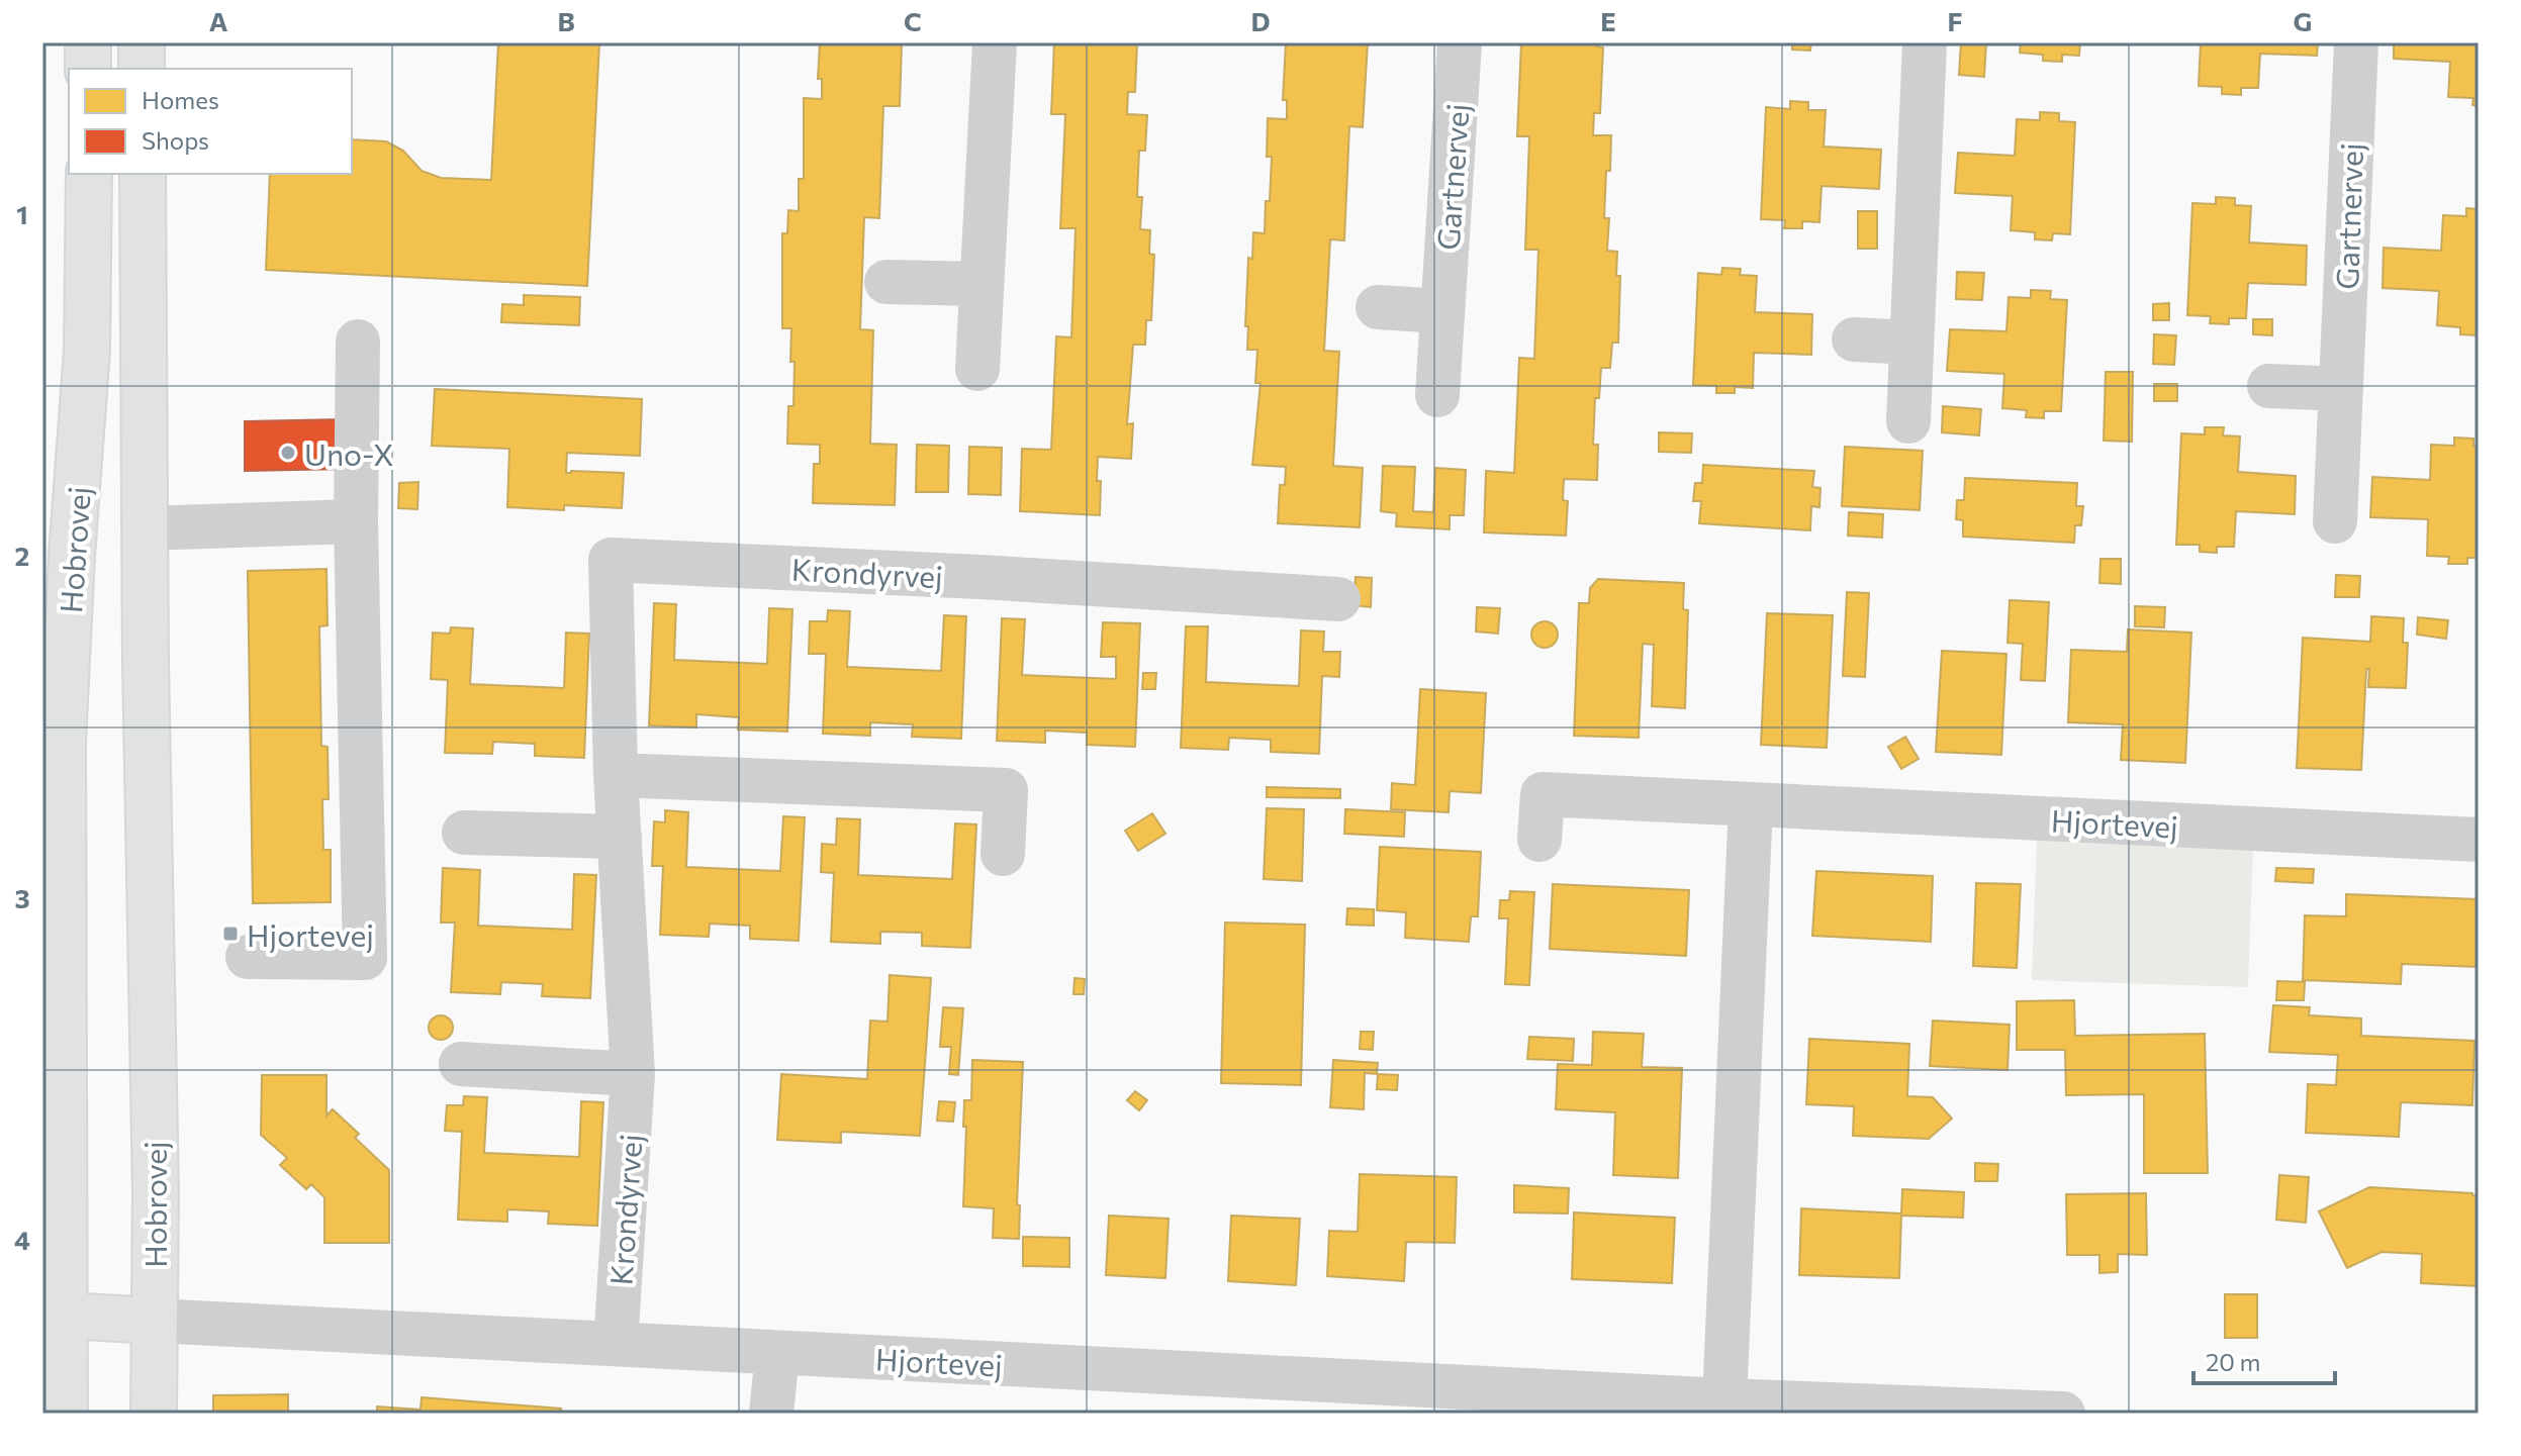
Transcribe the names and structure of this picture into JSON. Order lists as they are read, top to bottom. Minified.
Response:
{"streets":{"main road":["Hobrovej"],"street":["Gartnervej","Krondyrvej","Hjortevej"]},"crossings":[["Hobrovej","Hjortevej"],["Krondyrvej","Hjortevej"]],"places":{"other":["Uno-X"],"transit":["Hjortevej"]},"legend":["Homes","Shops"],"scale_bar":"20 m","grid":{"columns":["A","B","C","D","E","F","G"],"rows":["1","2","3","4"]}}
